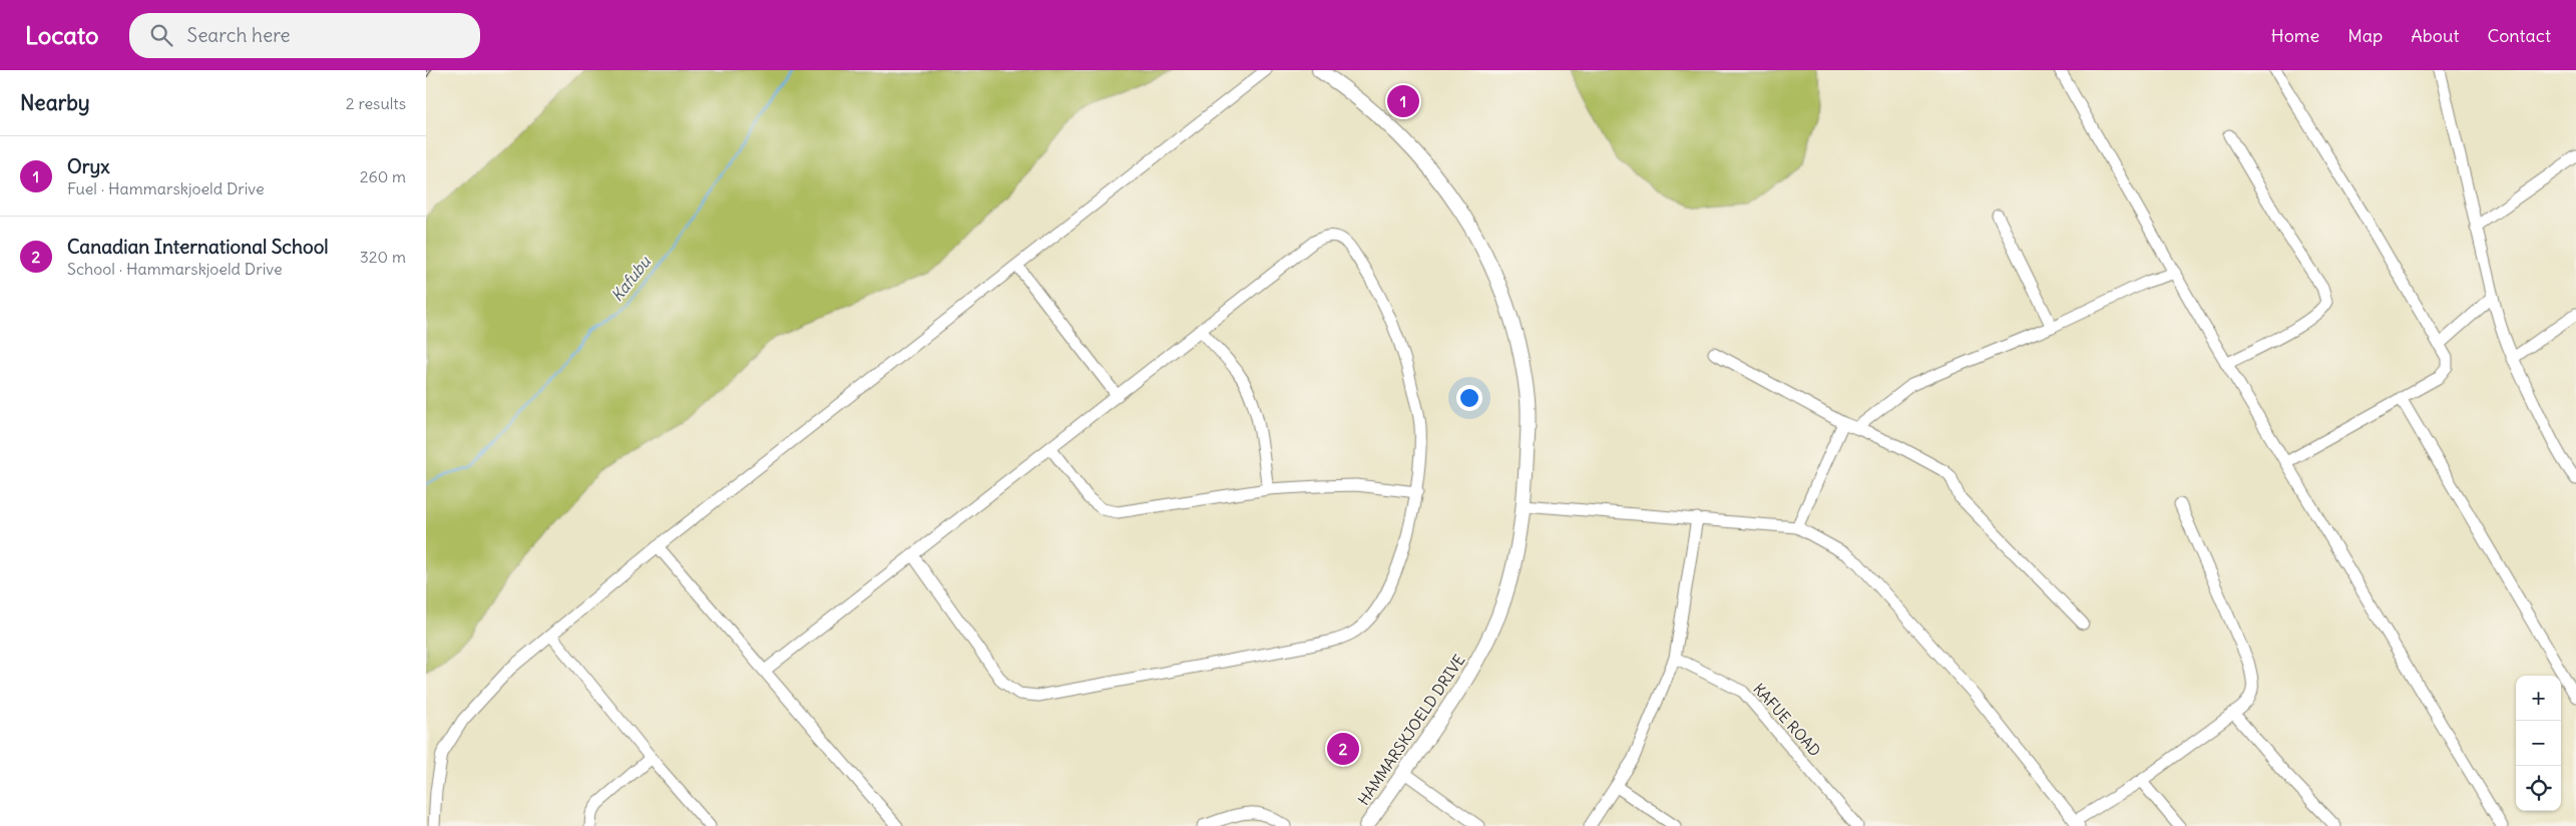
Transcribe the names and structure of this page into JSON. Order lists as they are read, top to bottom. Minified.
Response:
{"streets":{"main road":["HAMMARSKJOELD DRIVE"],"street":["KAFUE ROAD"]},"water":["Kafubu"],"page":{"header":"Locato","search":"Search here","nav":["Home","Map","About","Contact"],"heading":["Nearby","2 results"],"pins":["1","2"],"list":[{"mark":"1","name":"Oryx","note":"Fuel · Hammarskjoeld Drive","value":"260 m"},{"mark":"2","name":"Canadian International School","note":"School · Hammarskjoeld Drive","value":"320 m"}],"map_buttons":["+","−"]}}
